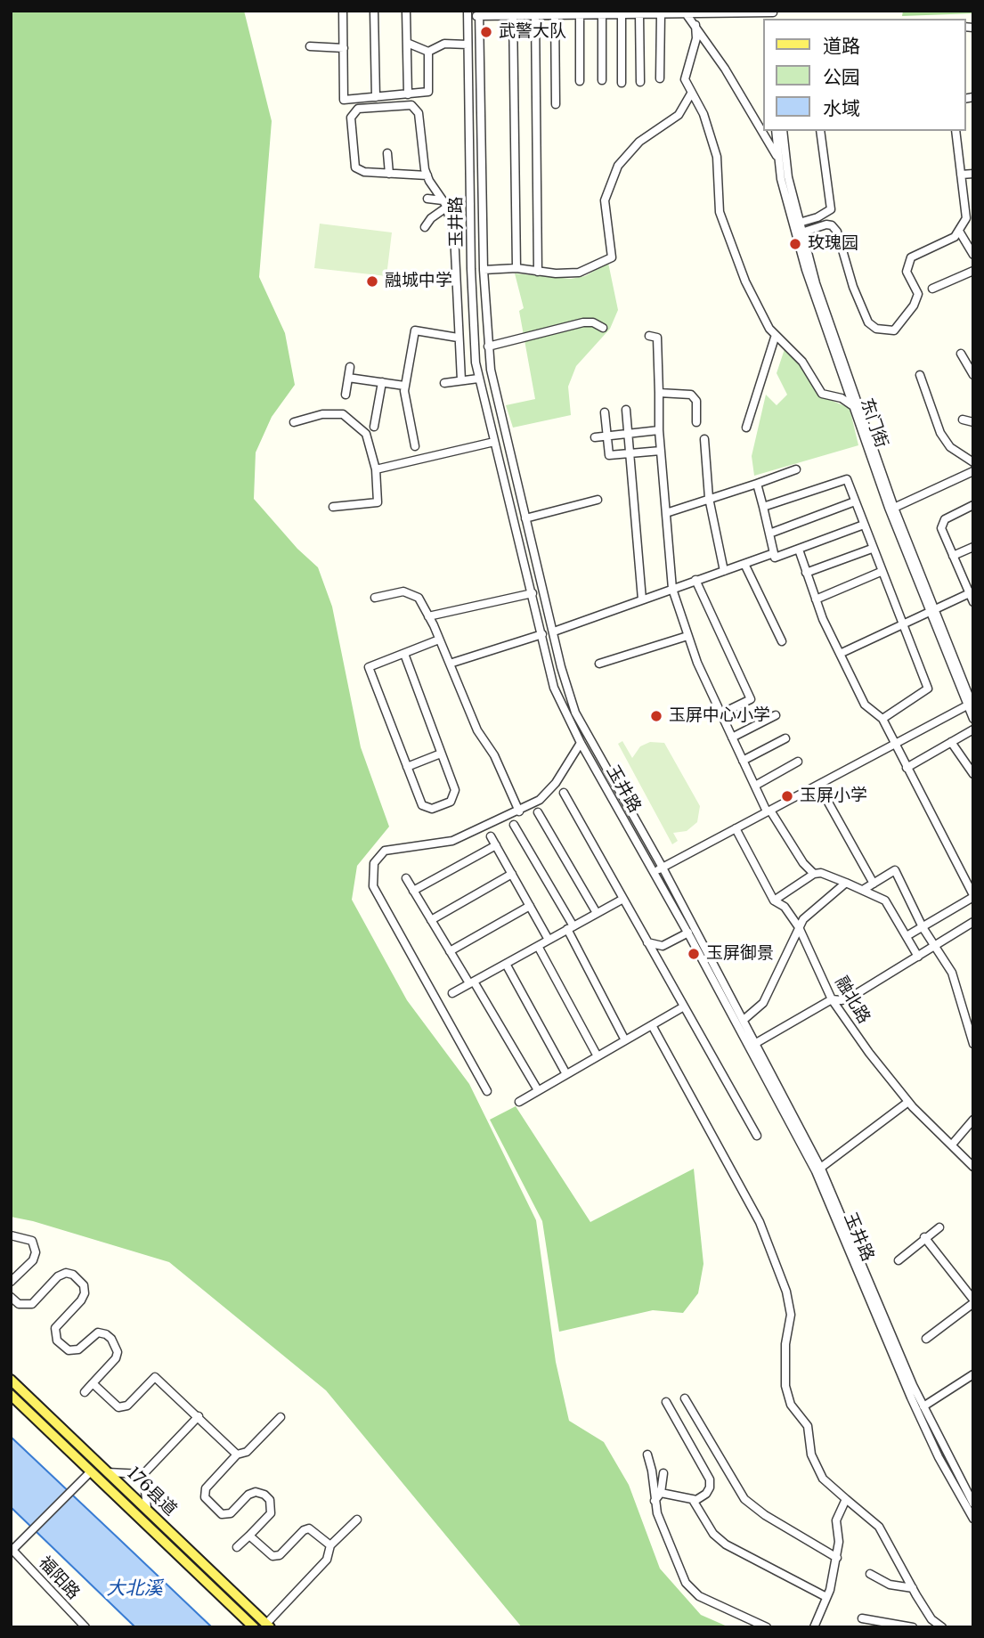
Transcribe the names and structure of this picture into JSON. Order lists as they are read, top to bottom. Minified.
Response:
{"streets":{"main road":["176县道"],"street":["玉井路","东门街","融北路","福阳路"]},"water":["大北溪"],"places":["武警大队","玫瑰园","融城中学","玉屏中心小学","玉屏小学","玉屏御景"],"legend":["道路","公园","水域"]}
